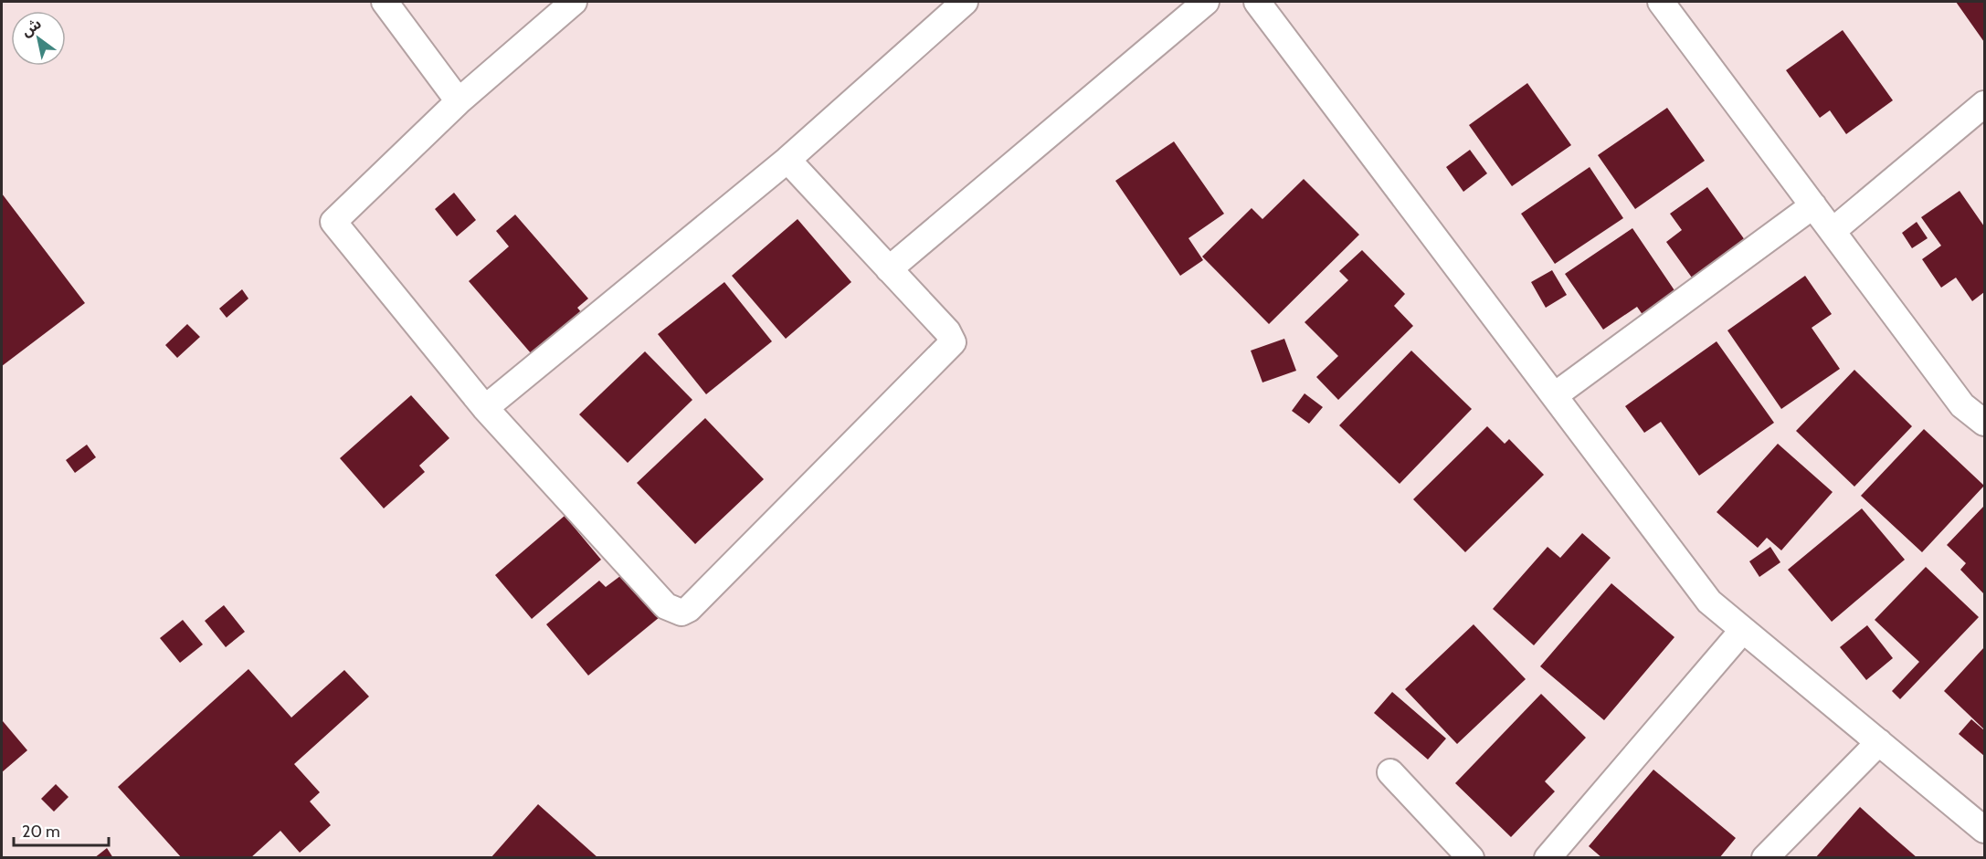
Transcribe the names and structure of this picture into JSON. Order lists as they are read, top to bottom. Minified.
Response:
{"scale_bar":"20 m","north":"top left"}
